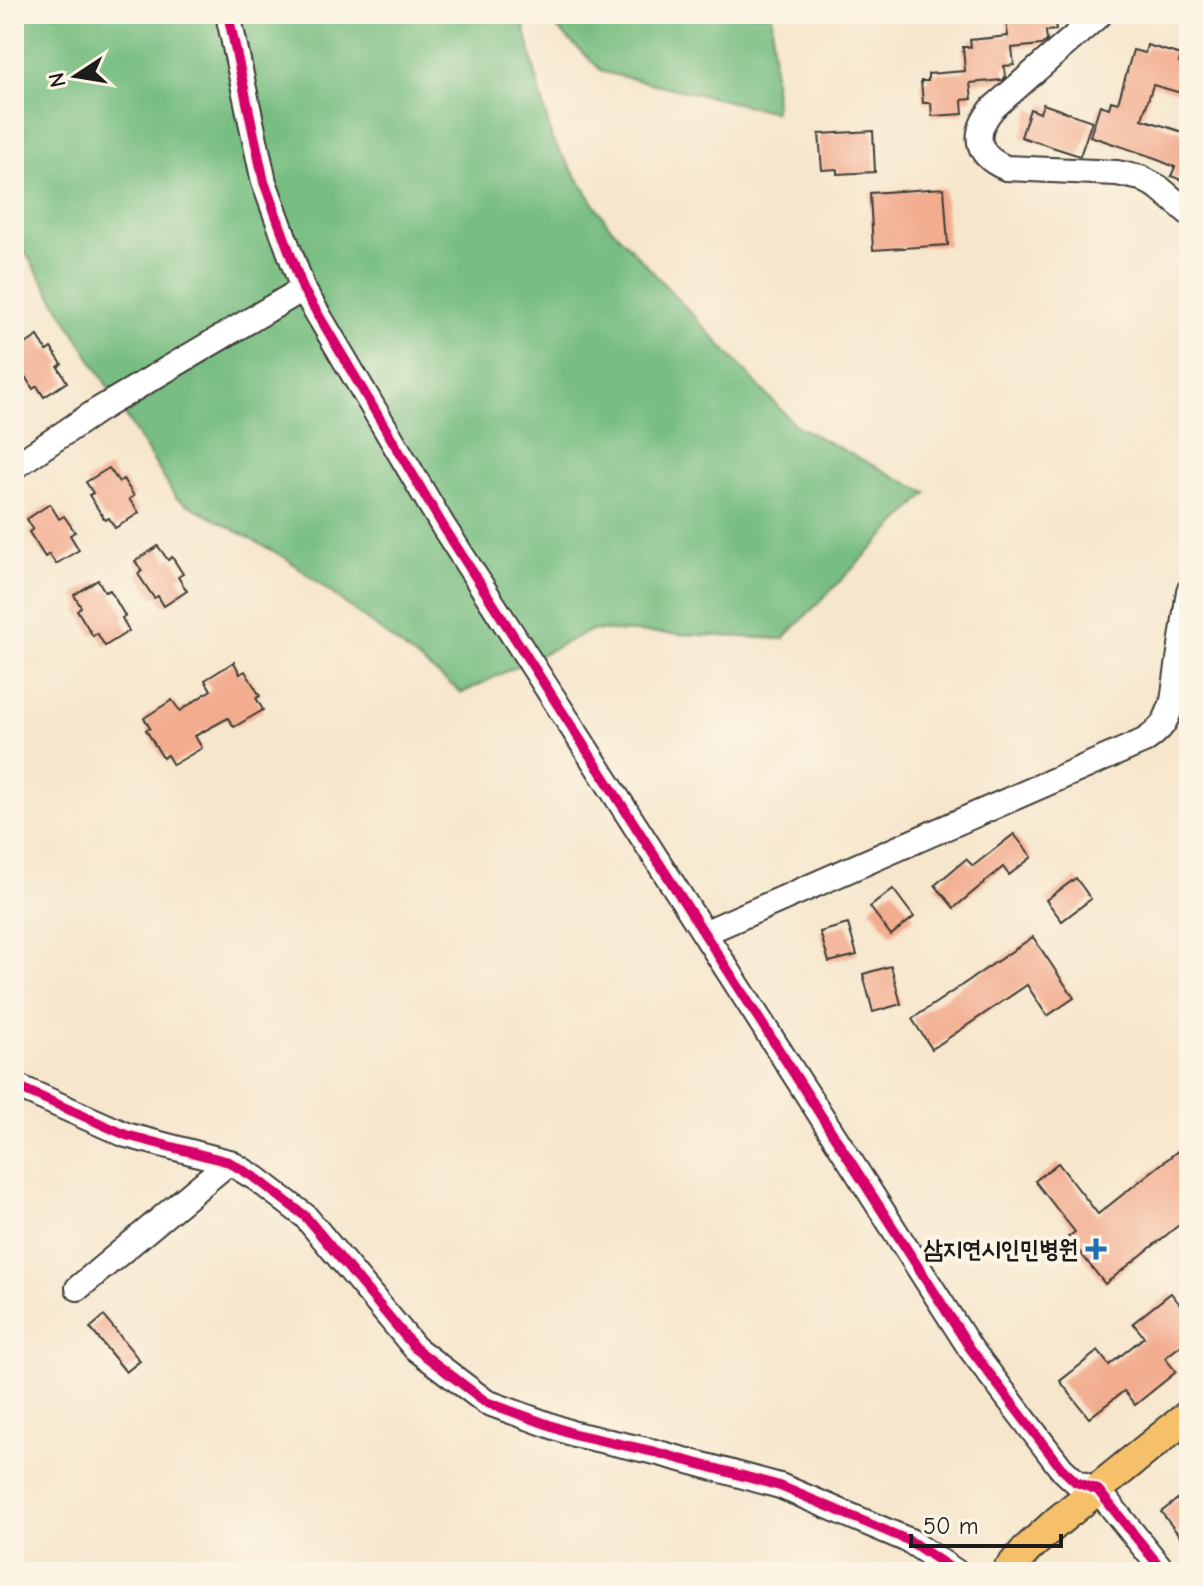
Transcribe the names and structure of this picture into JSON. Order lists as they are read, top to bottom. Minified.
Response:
{"places":{"health":["삼지연시인민병원"]},"scale_bar":"50 m","north":"left"}
